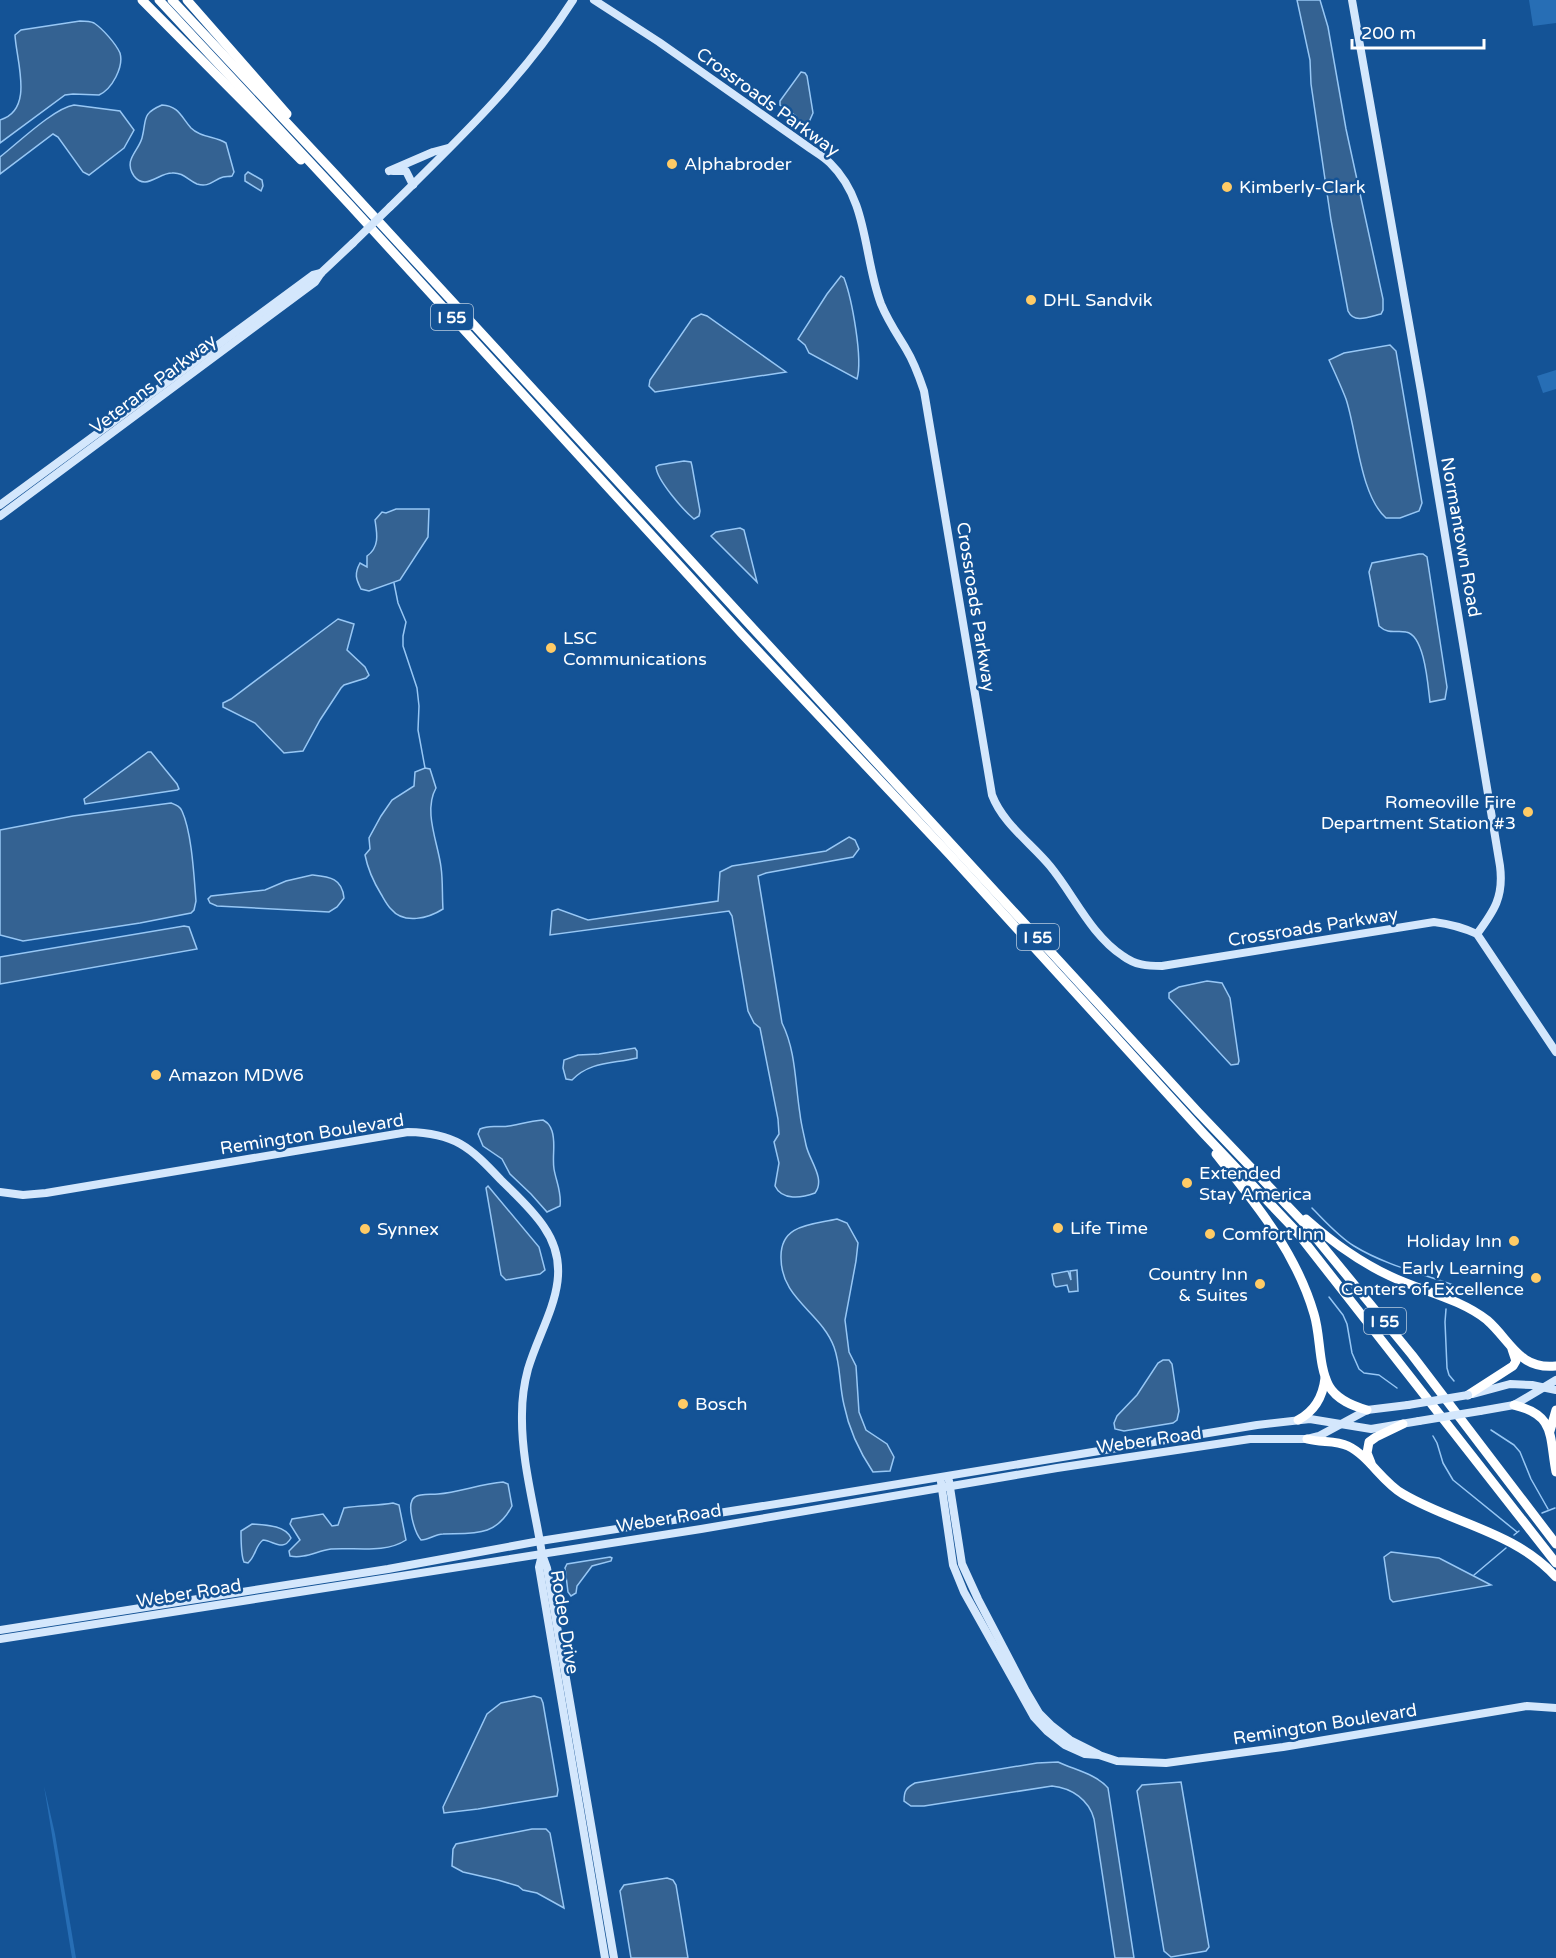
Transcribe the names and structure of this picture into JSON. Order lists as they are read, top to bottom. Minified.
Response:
{"streets":{"highway":["I 55"],"main road":["Crossroads Parkway","Veterans Parkway","Normantown Road","Remington Boulevard","Weber Road","Rodeo Drive"]},"crossings":[["Crossroads Parkway","Normantown Road"],["Remington Boulevard","Weber Road"],["Remington Boulevard","Rodeo Drive"],["Weber Road","Rodeo Drive"]],"places":["Alphabroder","Kimberly-Clark","DHL Sandvik","LSC Communications","Romeoville Fire Department Station #3","Amazon MDW6","Extended Stay America","Life Time","Synnex","Comfort Inn","Holiday Inn","Early Learning Centers of Excellence","Country Inn & Suites","Bosch"],"scale_bar":"200 m"}
